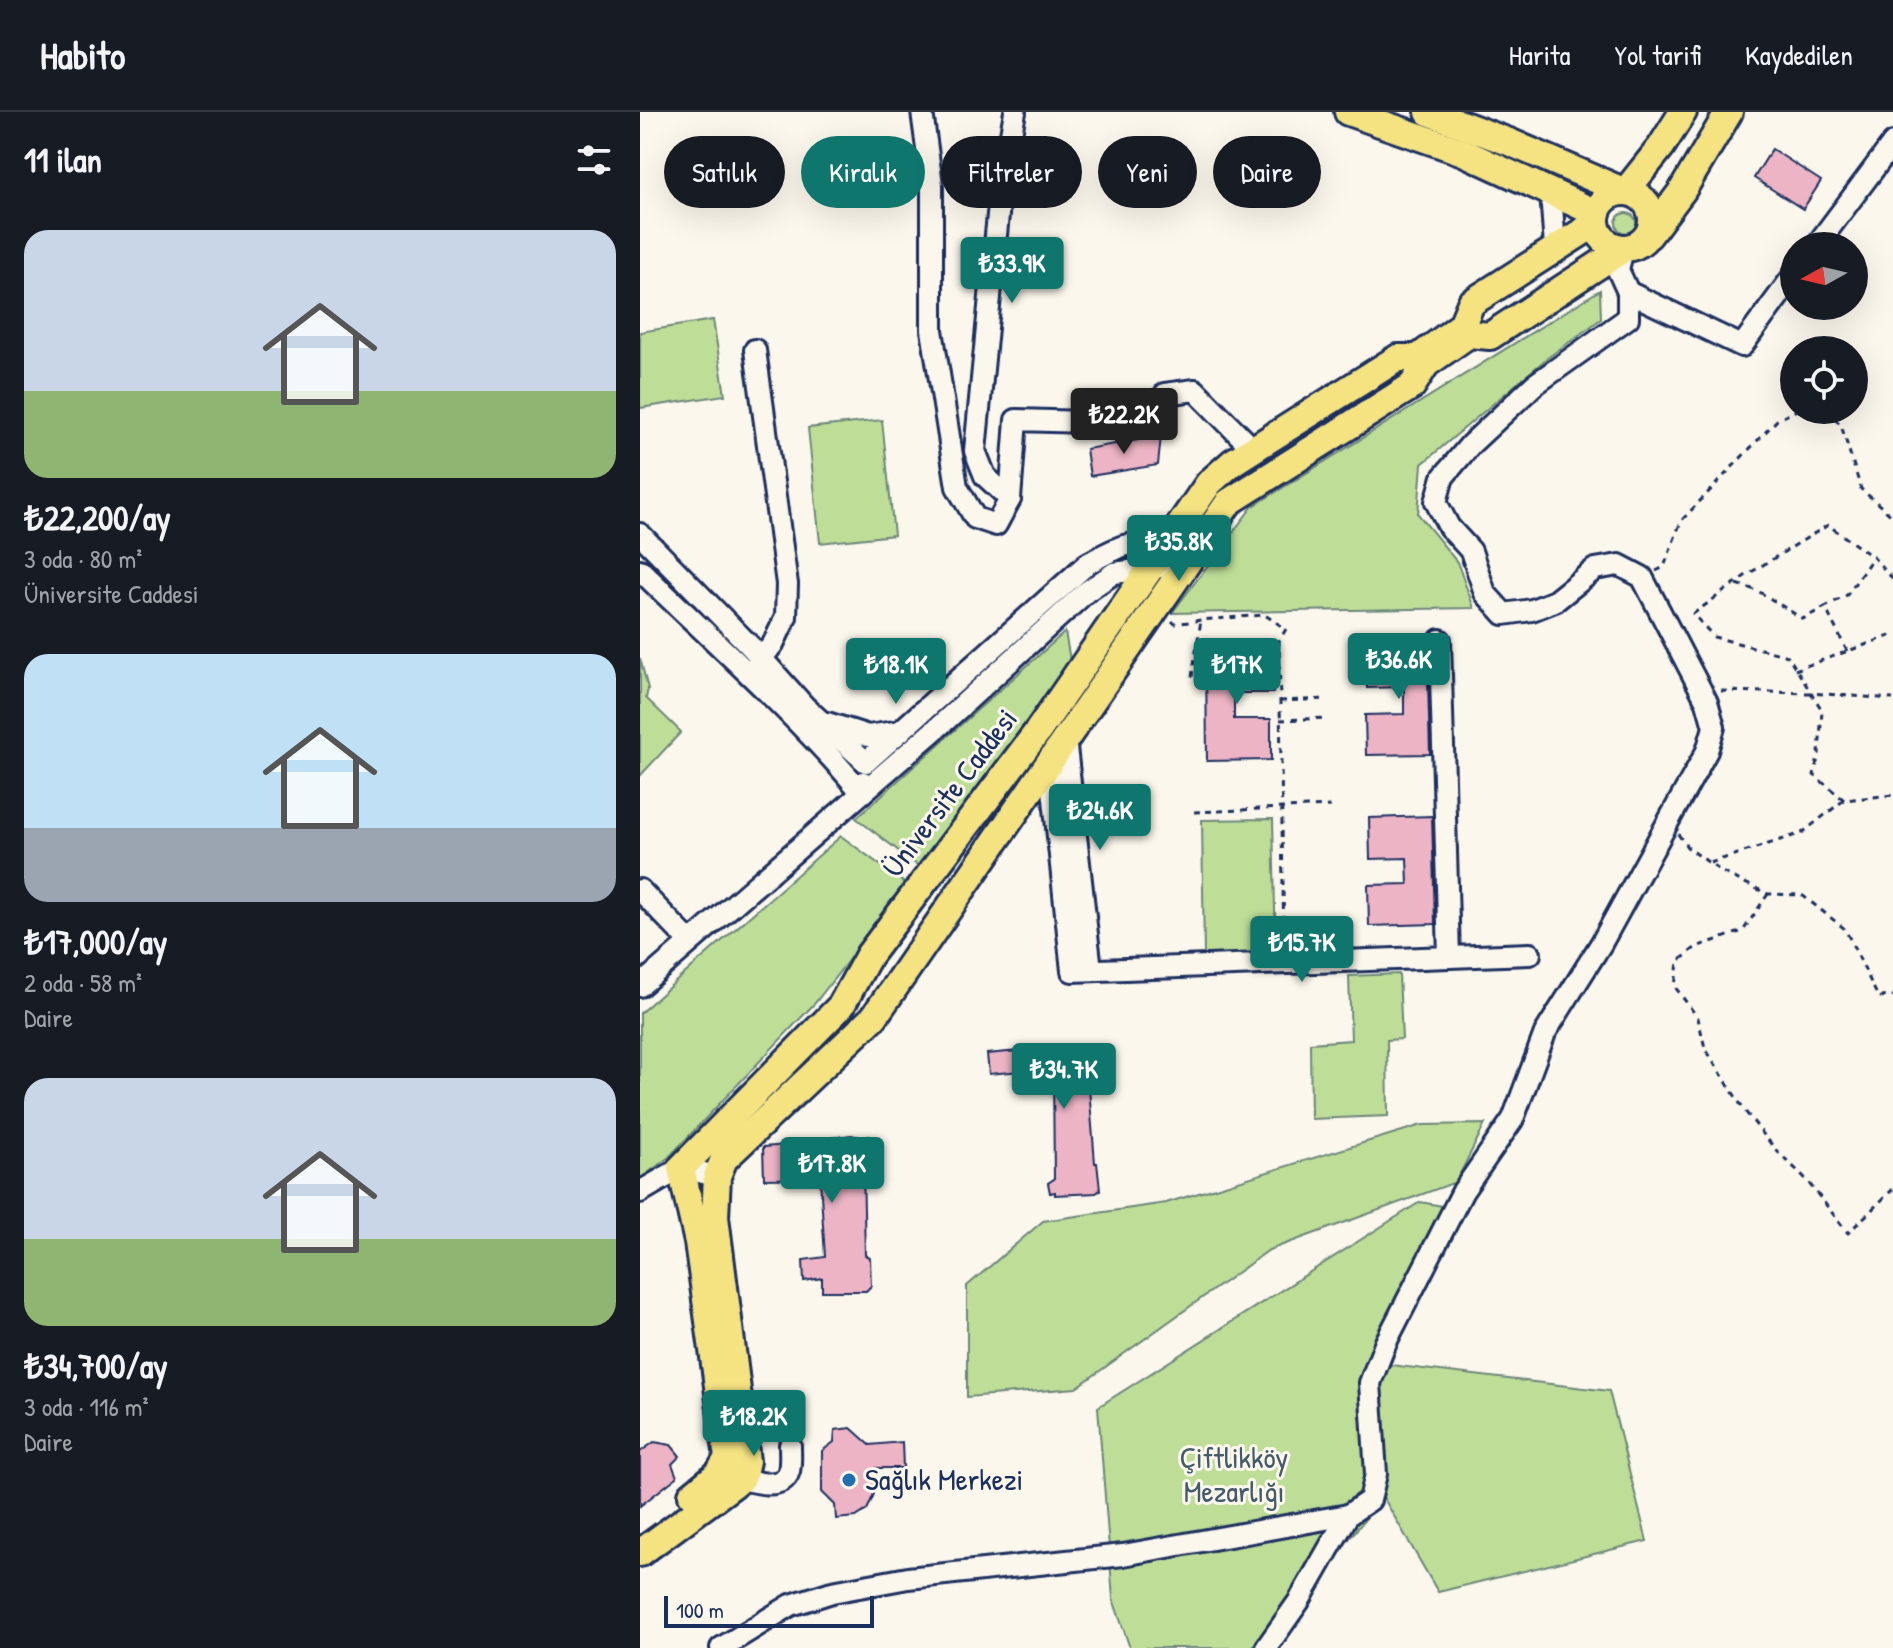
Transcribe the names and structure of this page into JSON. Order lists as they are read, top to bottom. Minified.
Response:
{"streets":{"main road":["Üniversite Caddesi"]},"parks":["Çiftlikköy Mezarlığı"],"places":["Sağlık Merkezi"],"scale_bar":"100 m","north":"left","page":{"header":"Habito","nav":["Harita","Yol tarifi","Kaydedilen"],"heading":"11 ilan","chip":["Satılık","Kiralık","Filtreler","Yeni","Daire"],"list":[{"name":"₺22,200/ay","note":"3 oda · 80 m² · Üniversite Caddesi"},{"name":"₺17,000/ay","note":"2 oda · 58 m² · Daire"},{"name":"₺34,700/ay","note":"3 oda · 116 m² · Daire"}],"price":["₺33.9K","₺22.2K","₺35.8K","₺36.6K","₺18.1K","₺17K","₺24.6K","₺15.7K","₺34.7K","₺17.8K","₺18.2K"],"scale":"100 m"}}
